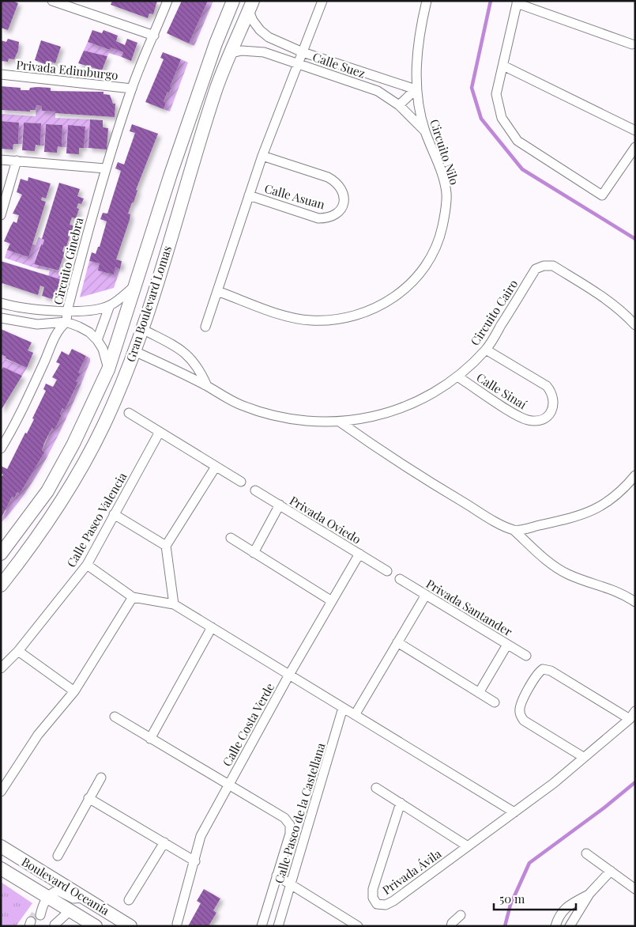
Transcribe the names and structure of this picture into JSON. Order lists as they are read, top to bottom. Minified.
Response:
{"streets":{"main road":["Gran Boulevard Lomas","Boulevard Oceanía"],"street":["Calle Suez","Privada Edimburgo","Circuito Nilo","Calle Asuan","Circuito Ginebra","Circuito Cairo","Calle Sinaí","Calle Paseo Valencia","Privada Oviedo","Privada Santander","Calle Costa Verde","Calle Paseo de la Castellana","Privada Ávila"]},"crossings":[["Calle Suez","Circuito Nilo"],["Calle Suez","Gran Boulevard Lomas"],["Privada Edimburgo","Circuito Ginebra"],["Gran Boulevard Lomas","Circuito Cairo"],["Circuito Cairo","Calle Sinaí"],["Privada Oviedo","Calle Costa Verde"],["Calle Costa Verde","Calle Paseo de la Castellana"]],"scale_bar":"50 m"}
